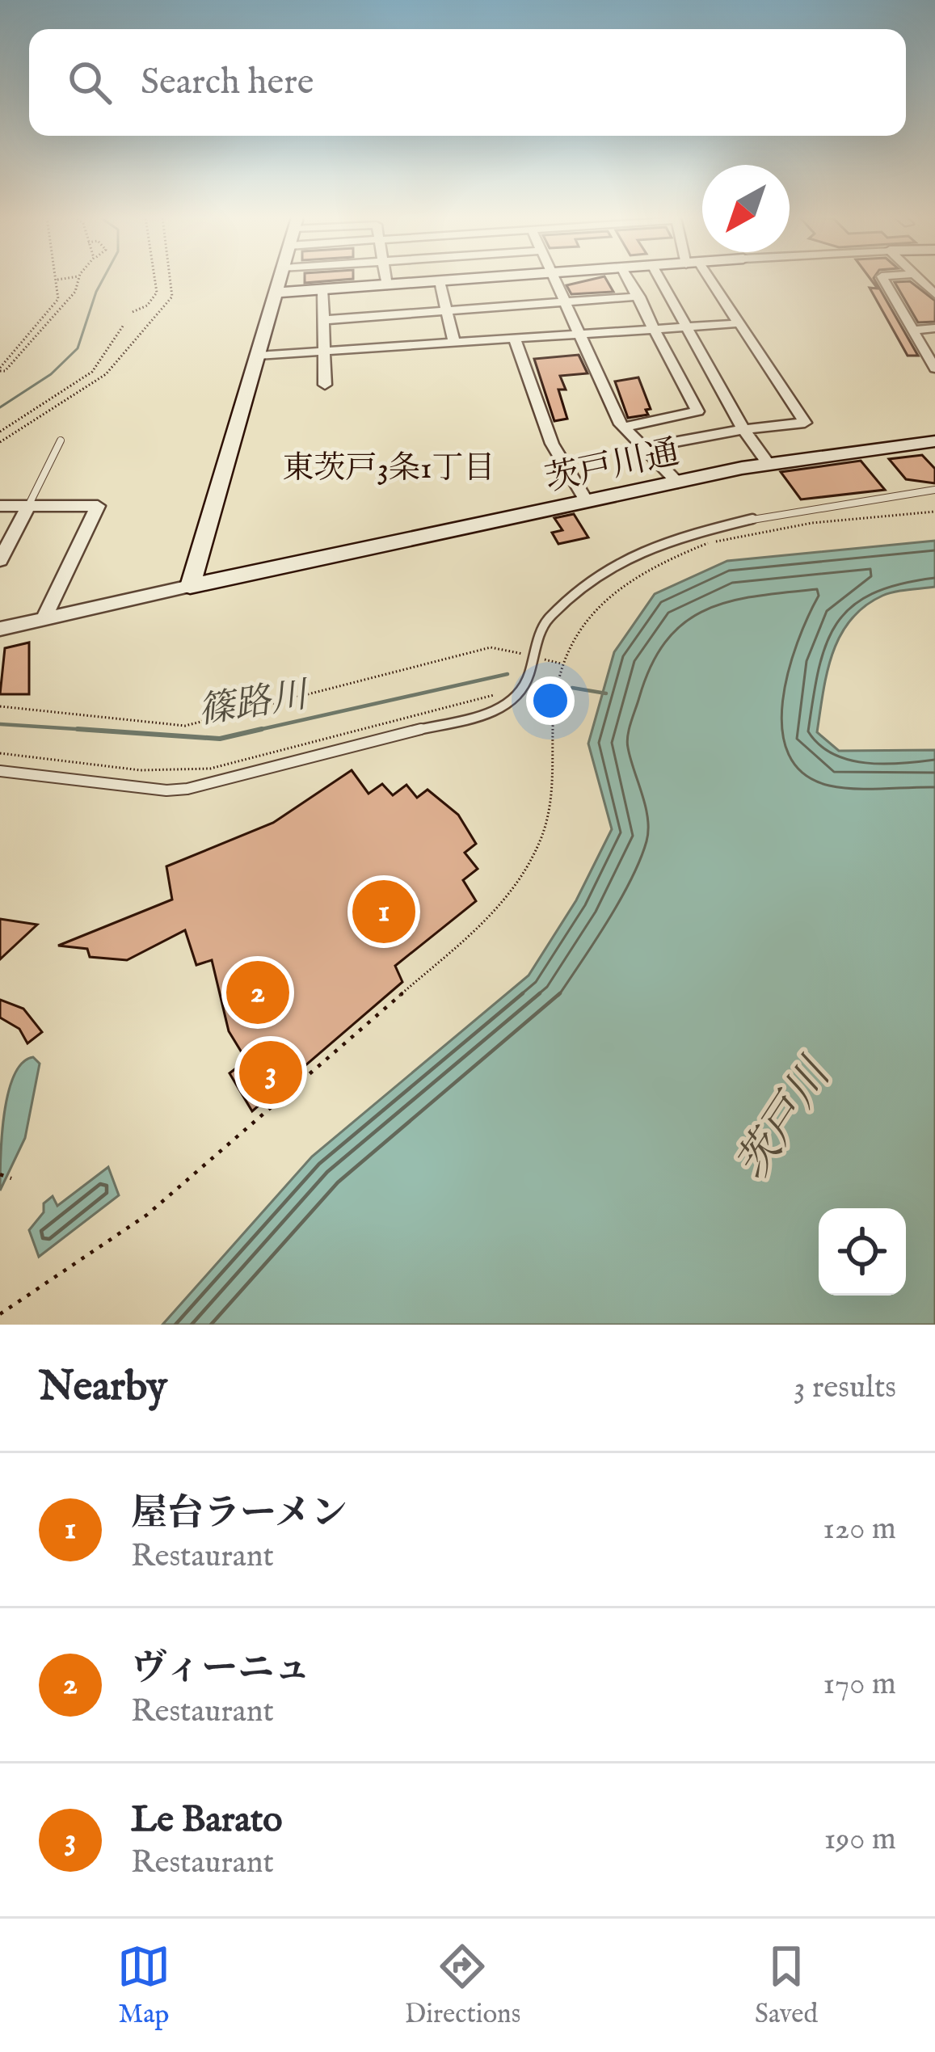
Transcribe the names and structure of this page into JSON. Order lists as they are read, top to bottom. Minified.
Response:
{"streets":{"street":["茨戸川通"]},"districts":["東茨戸3条1丁目"],"water":["篠路川","茨戸川"],"north":"bottom left","page":{"search":"Search here","pins":["1","2","3"],"heading":["Nearby","3 results"],"list":[{"mark":"1","name":"屋台ラーメン","note":"Restaurant","value":"120 m"},{"mark":"2","name":"ヴィーニュ","note":"Restaurant","value":"170 m"},{"mark":"3","name":"Le Barato","note":"Restaurant","value":"190 m"}],"nav":["Map","Directions","Saved"]}}
